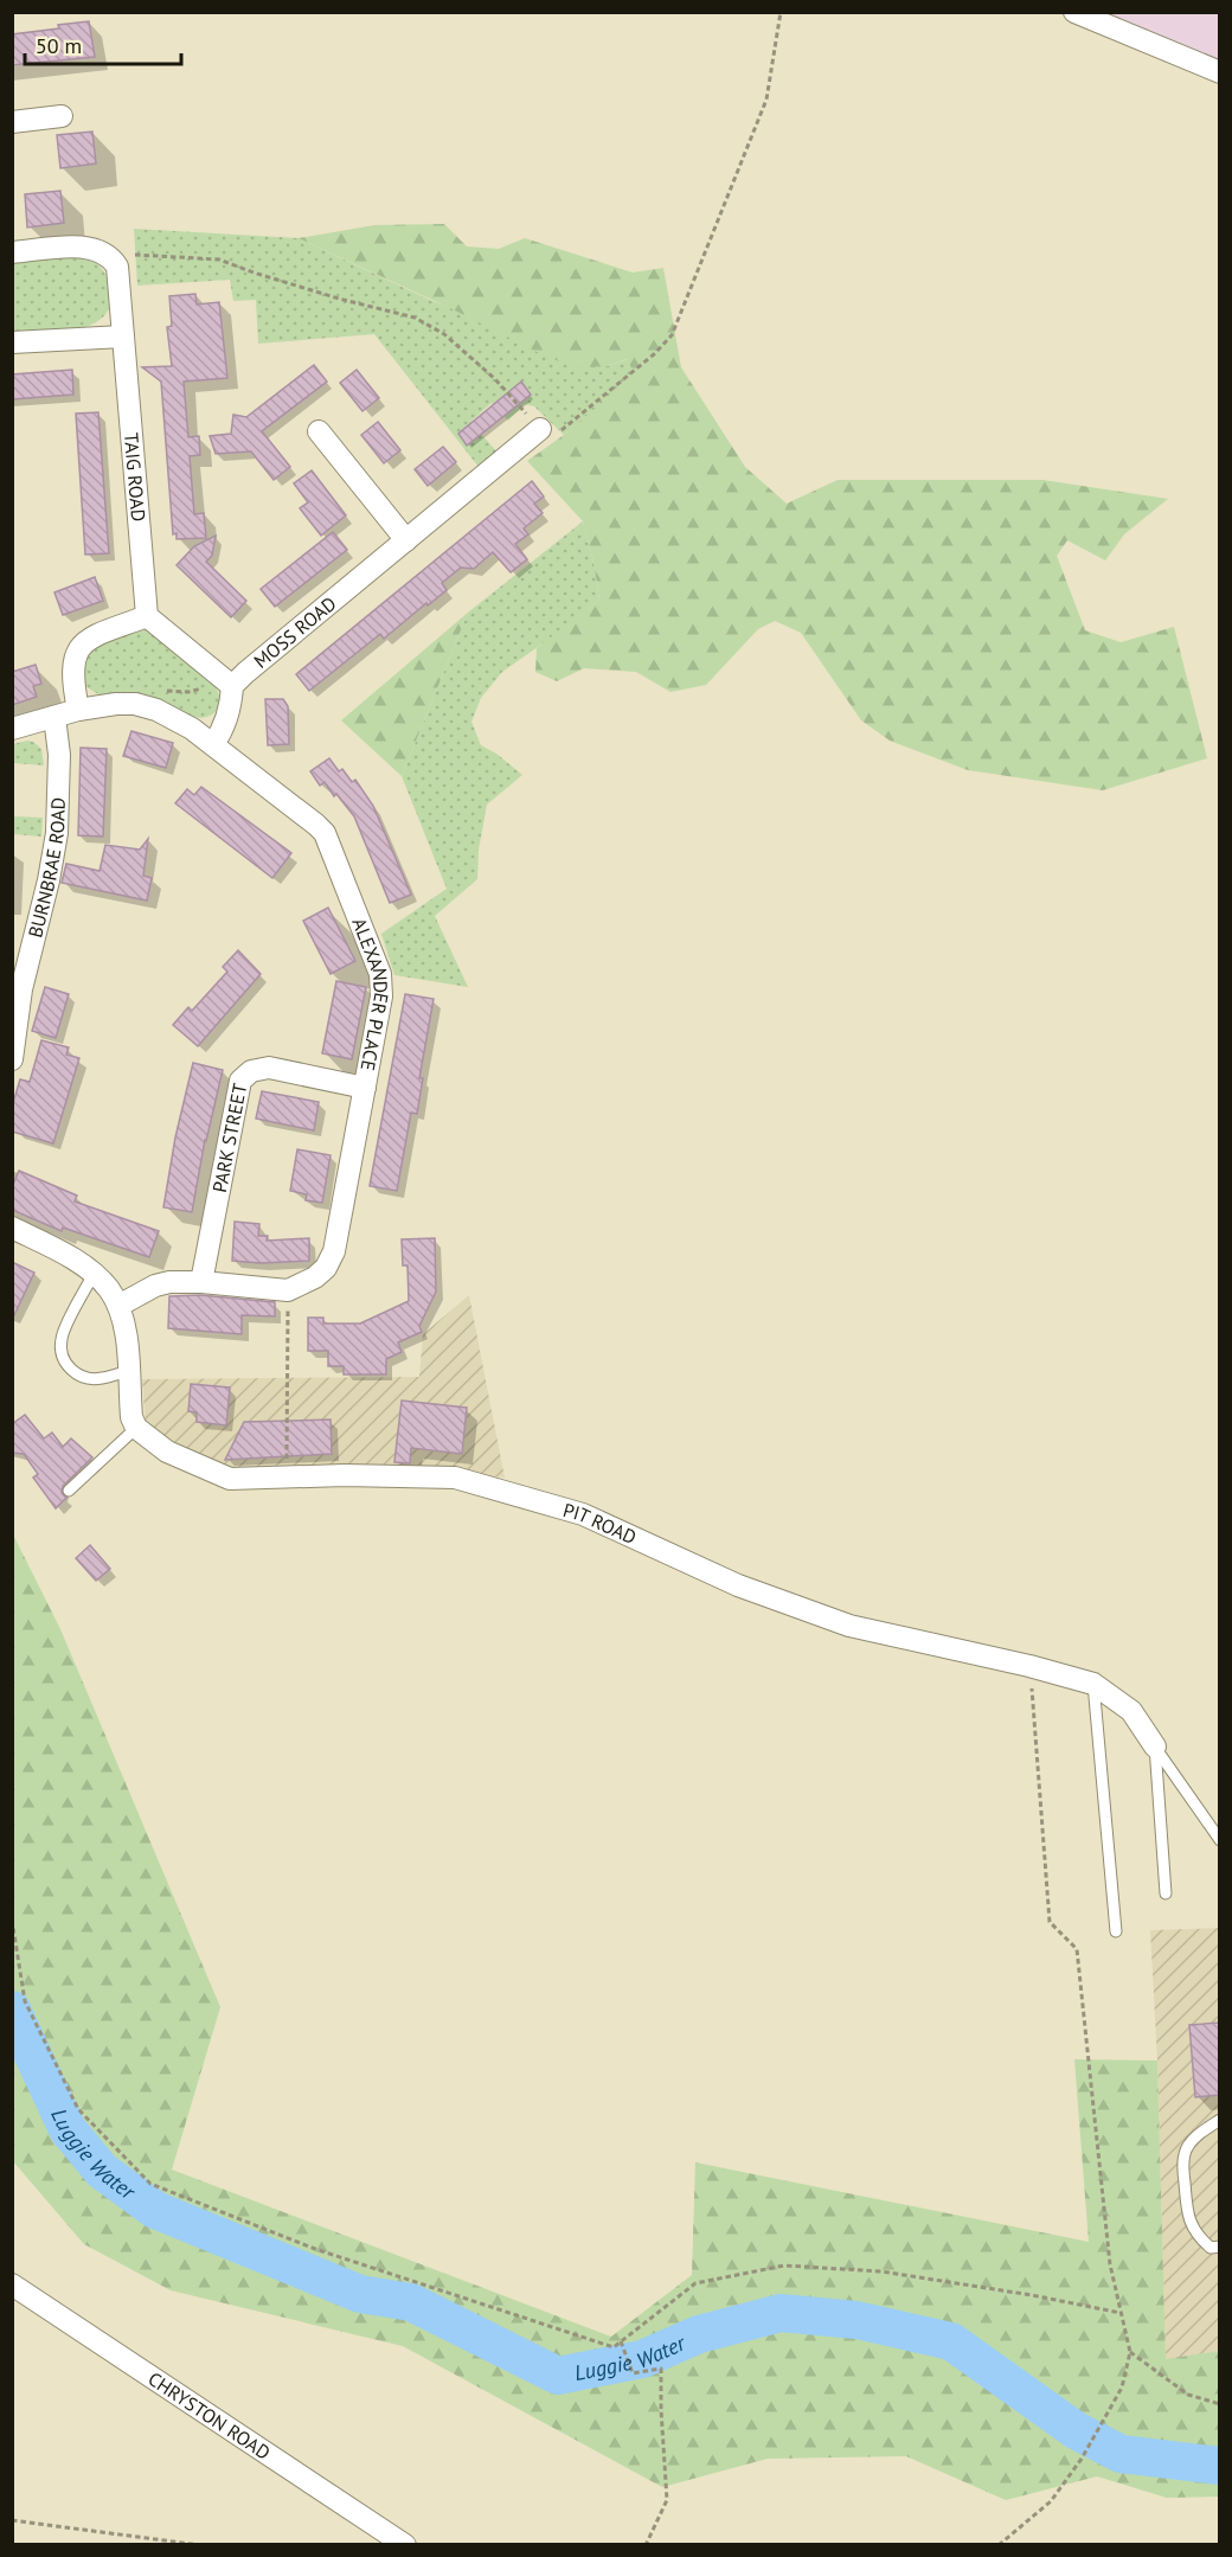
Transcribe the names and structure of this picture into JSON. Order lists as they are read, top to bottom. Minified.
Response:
{"streets":{"street":["TAIG ROAD","MOSS ROAD","BURNBRAE ROAD","ALEXANDER PLACE","PARK STREET","PIT ROAD","CHRYSTON ROAD"]},"crossings":[["BURNBRAE ROAD","ALEXANDER PLACE"],["ALEXANDER PLACE","PARK STREET"]],"water":["Luggie Water"],"scale_bar":"50 m"}
